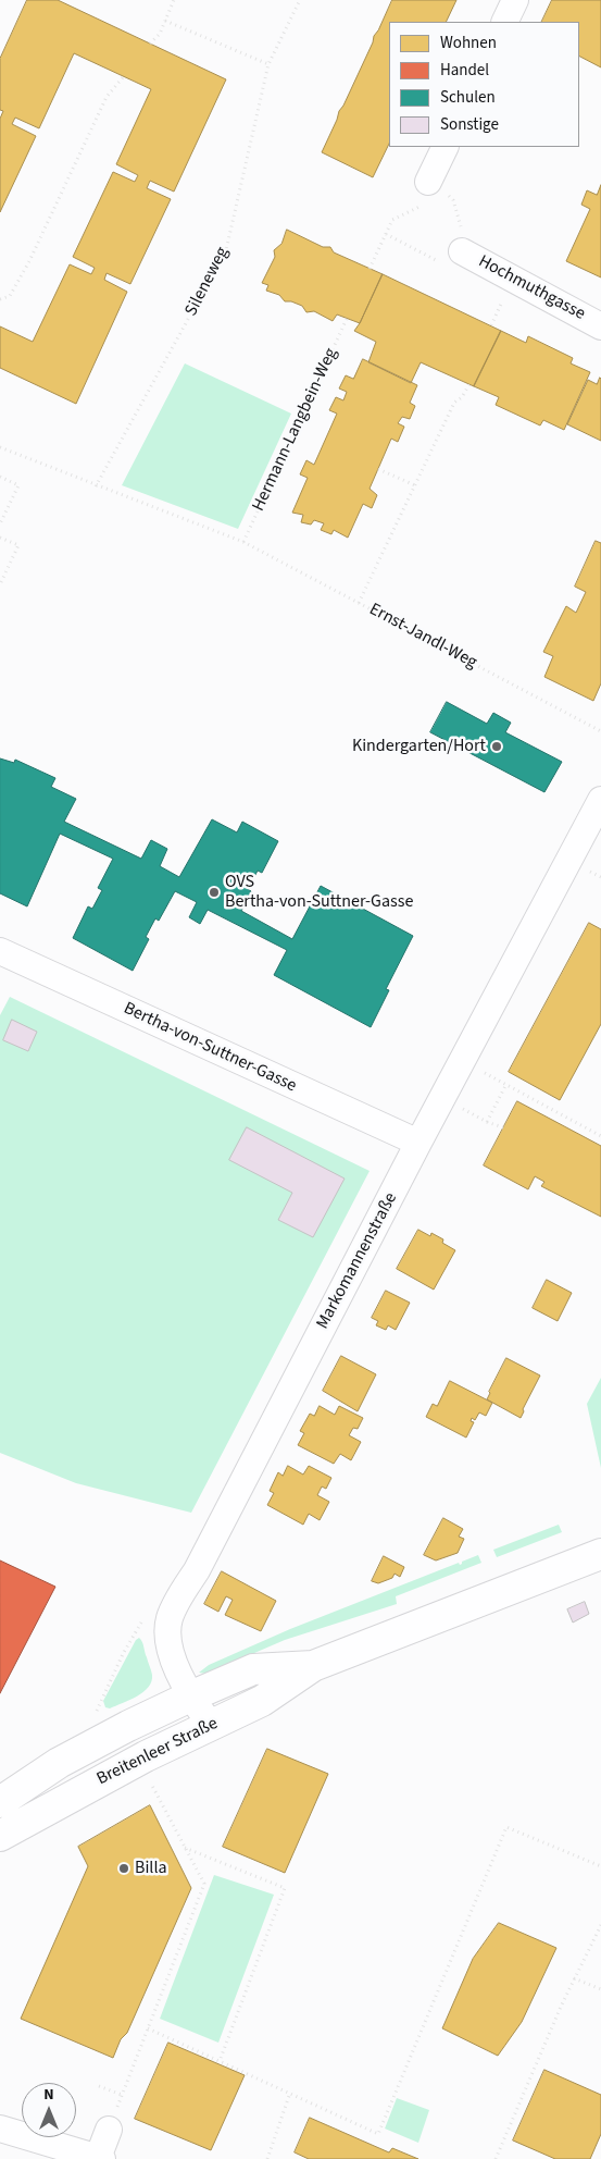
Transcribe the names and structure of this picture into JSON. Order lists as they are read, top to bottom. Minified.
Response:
{"streets":{"main road":["Breitenleer Straße"],"street":["Hochmuthgasse","Bertha-von-Suttner-Gasse","Markomannenstraße"],"path":["Sileneweg","Hermann-Langbein-Weg","Ernst-Jandl-Weg"]},"crossings":[["Sileneweg","Ernst-Jandl-Weg"],["Hermann-Langbein-Weg","Ernst-Jandl-Weg"],["Bertha-von-Suttner-Gasse","Markomannenstraße"],["Markomannenstraße","Breitenleer Straße"]],"places":["Kindergarten/Hort","OVS Bertha-von-Suttner-Gasse","Billa"],"legend":["Wohnen","Handel","Schulen","Sonstige"],"north":"top"}
